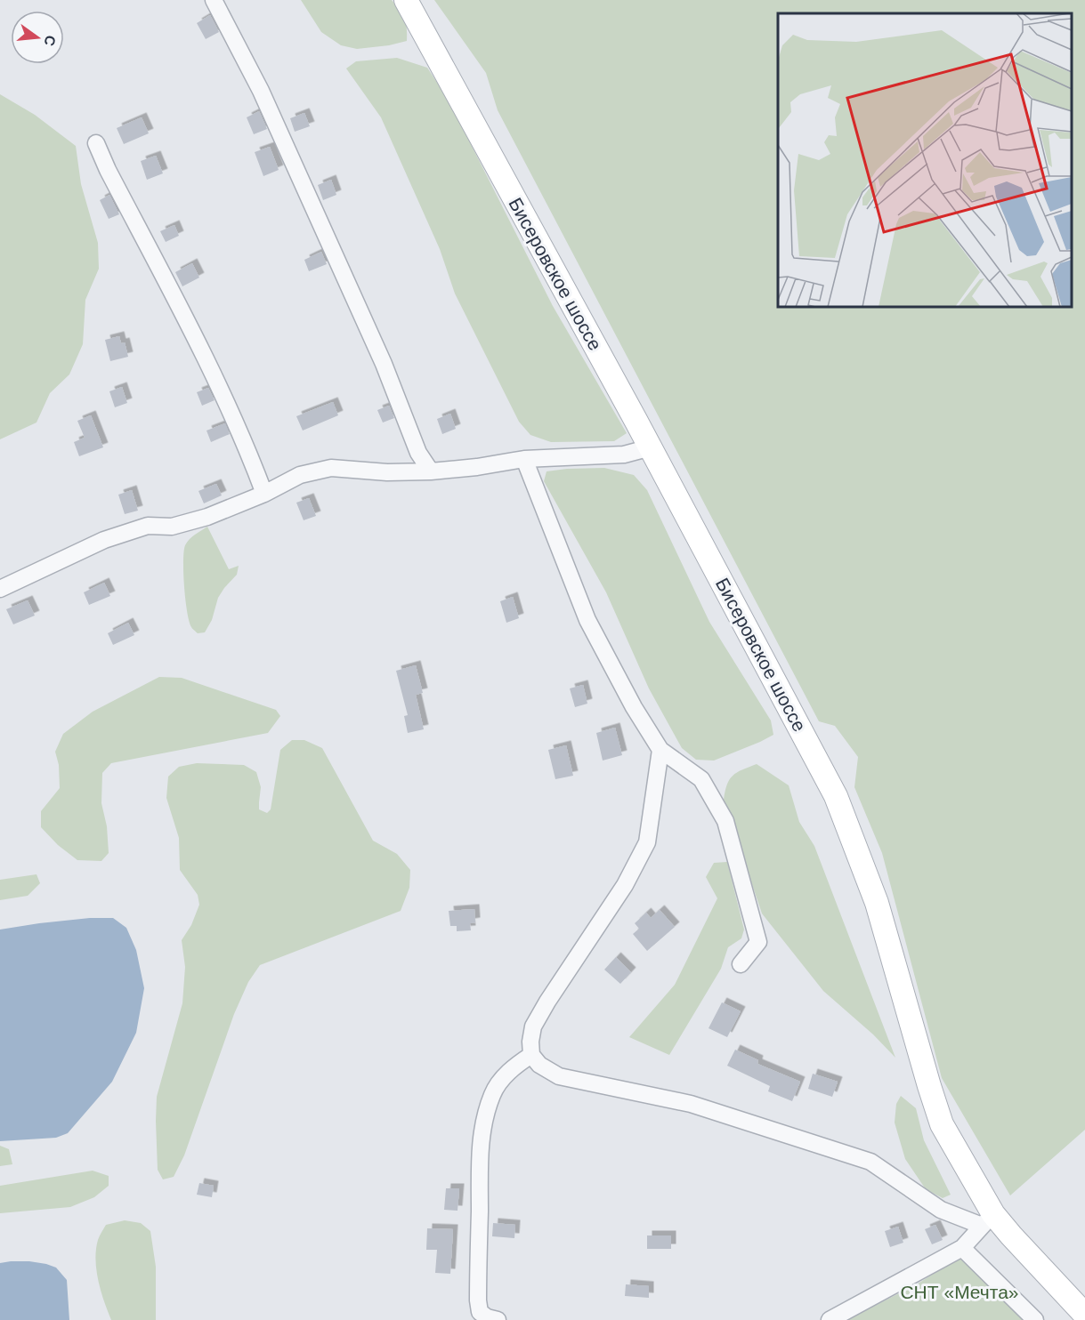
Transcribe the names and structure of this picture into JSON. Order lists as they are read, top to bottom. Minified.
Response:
{"streets":{"main road":["Бисеровское шоссе"]},"parks":["СНТ «Мечта»"],"north":"right"}
